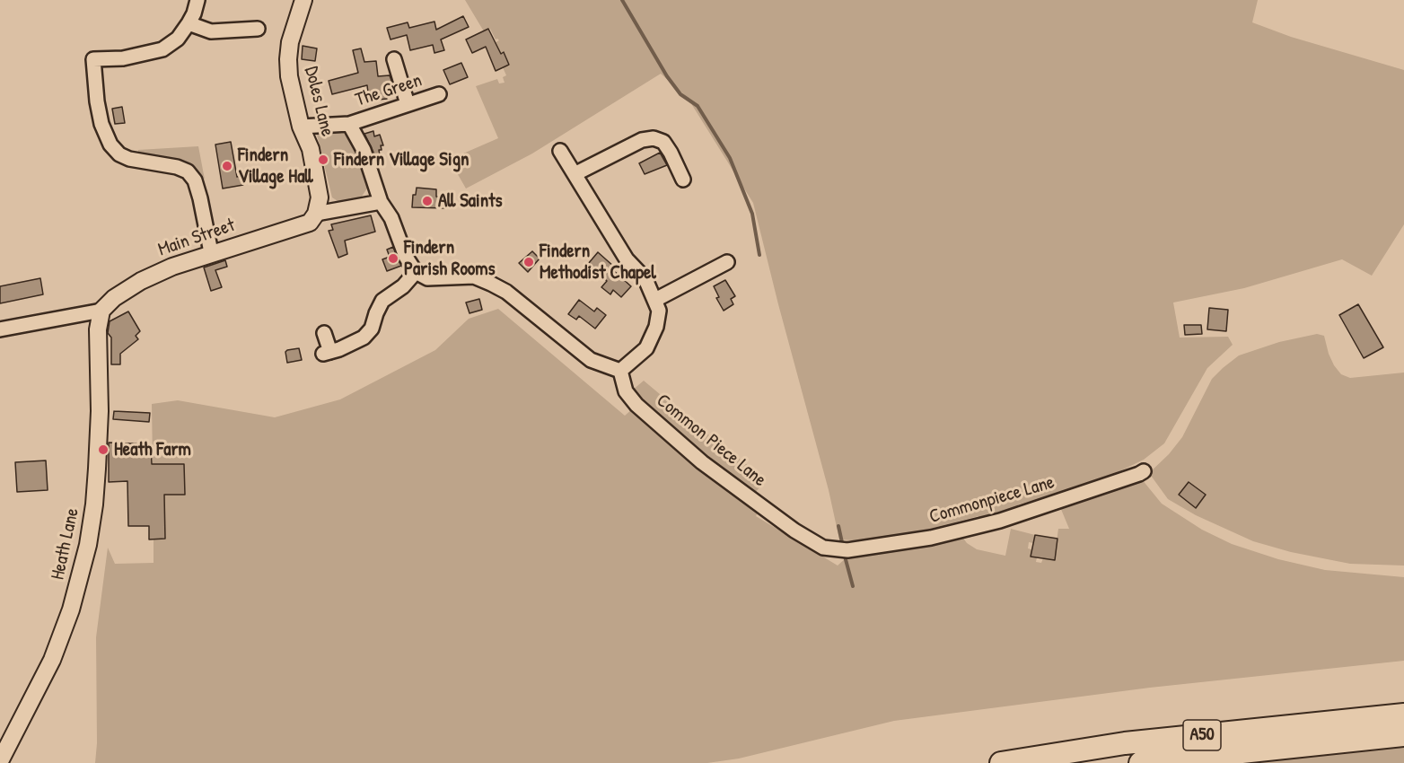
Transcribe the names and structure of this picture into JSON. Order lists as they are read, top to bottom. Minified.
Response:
{"streets":{"highway":["A50"],"street":["The Green","Doles Lane","Main Street","Common Piece Lane","Commonpiece Lane","Heath Lane"]},"crossings":[["The Green","Doles Lane"],["Doles Lane","Main Street"],["Main Street","Heath Lane"],["Common Piece Lane","Commonpiece Lane"]],"places":["Findern Village Sign","Findern Village Hall","All Saints","Findern Parish Rooms","Findern Methodist Chapel","Heath Farm"]}
